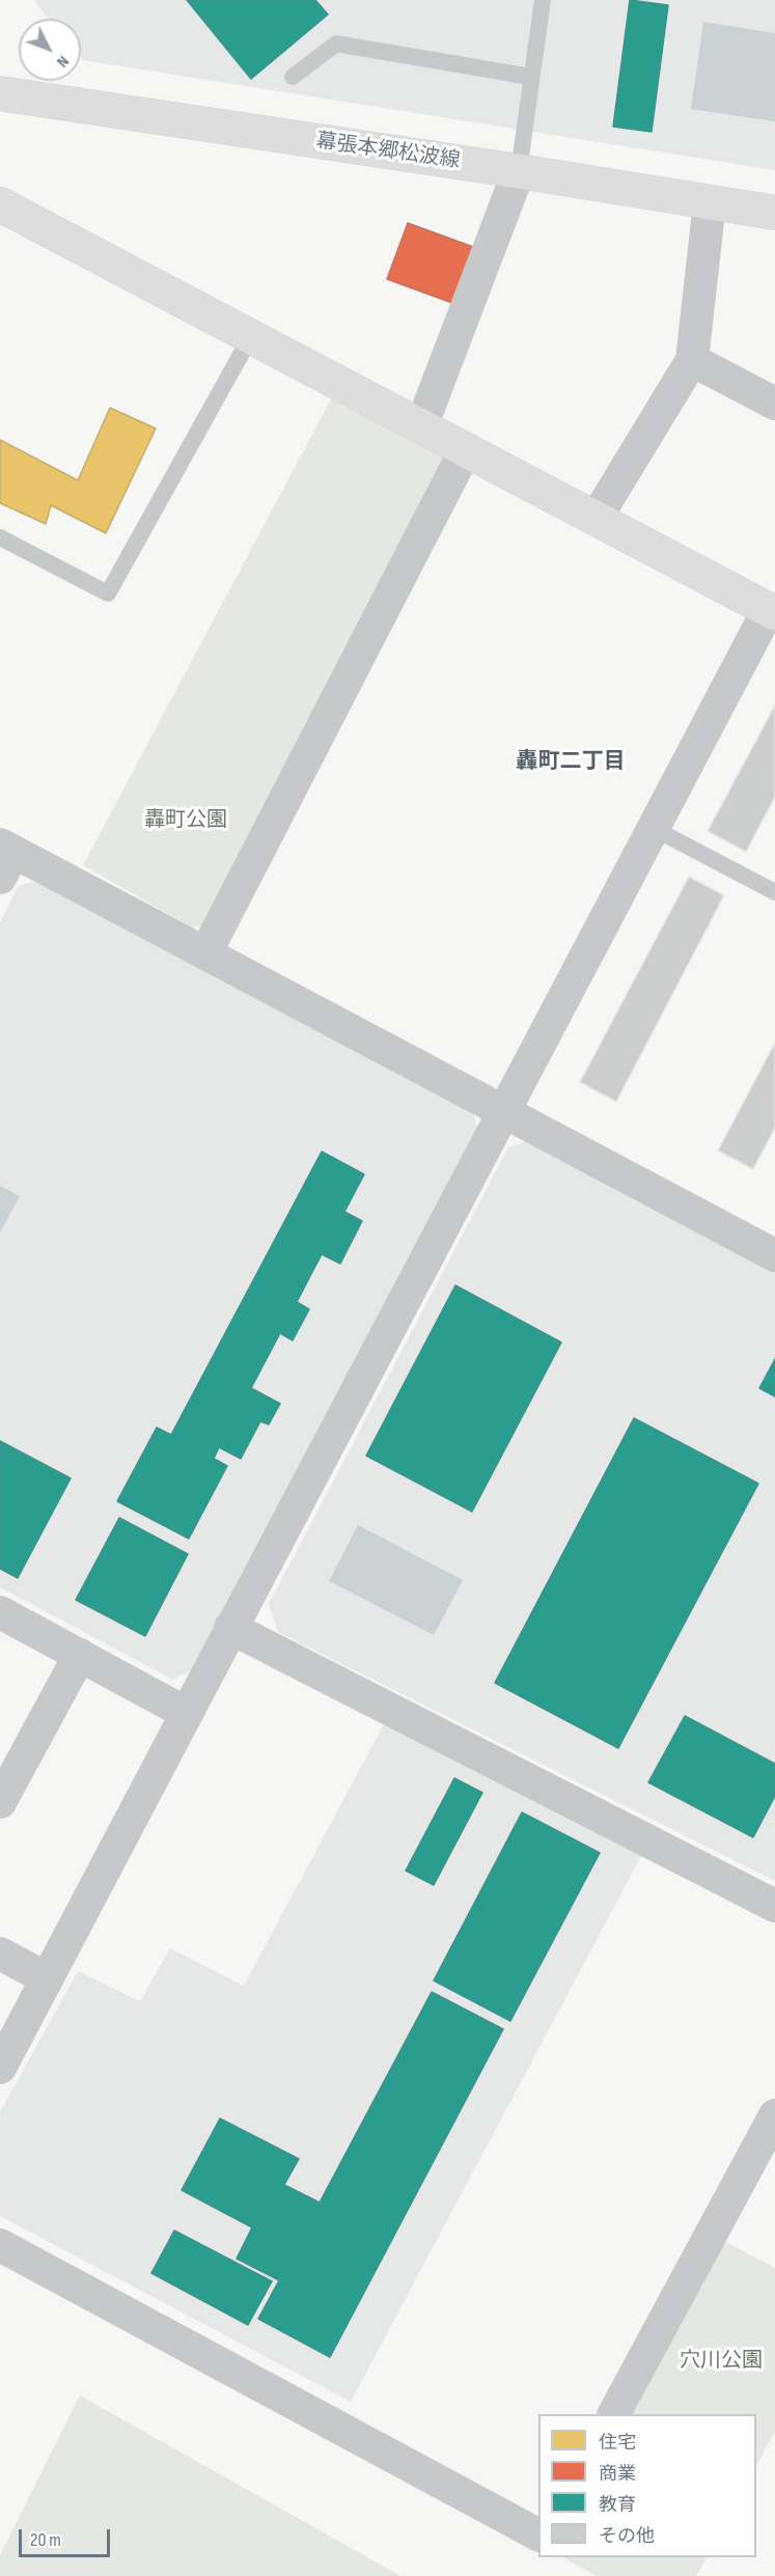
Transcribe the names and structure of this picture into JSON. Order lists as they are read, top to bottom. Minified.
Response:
{"streets":{"street":["幕張本郷松波線"]},"districts":["轟町二丁目"],"parks":["轟町公園","穴川公園"],"legend":["住宅","商業","教育","その他"],"scale_bar":"20 m","north":"bottom right"}
